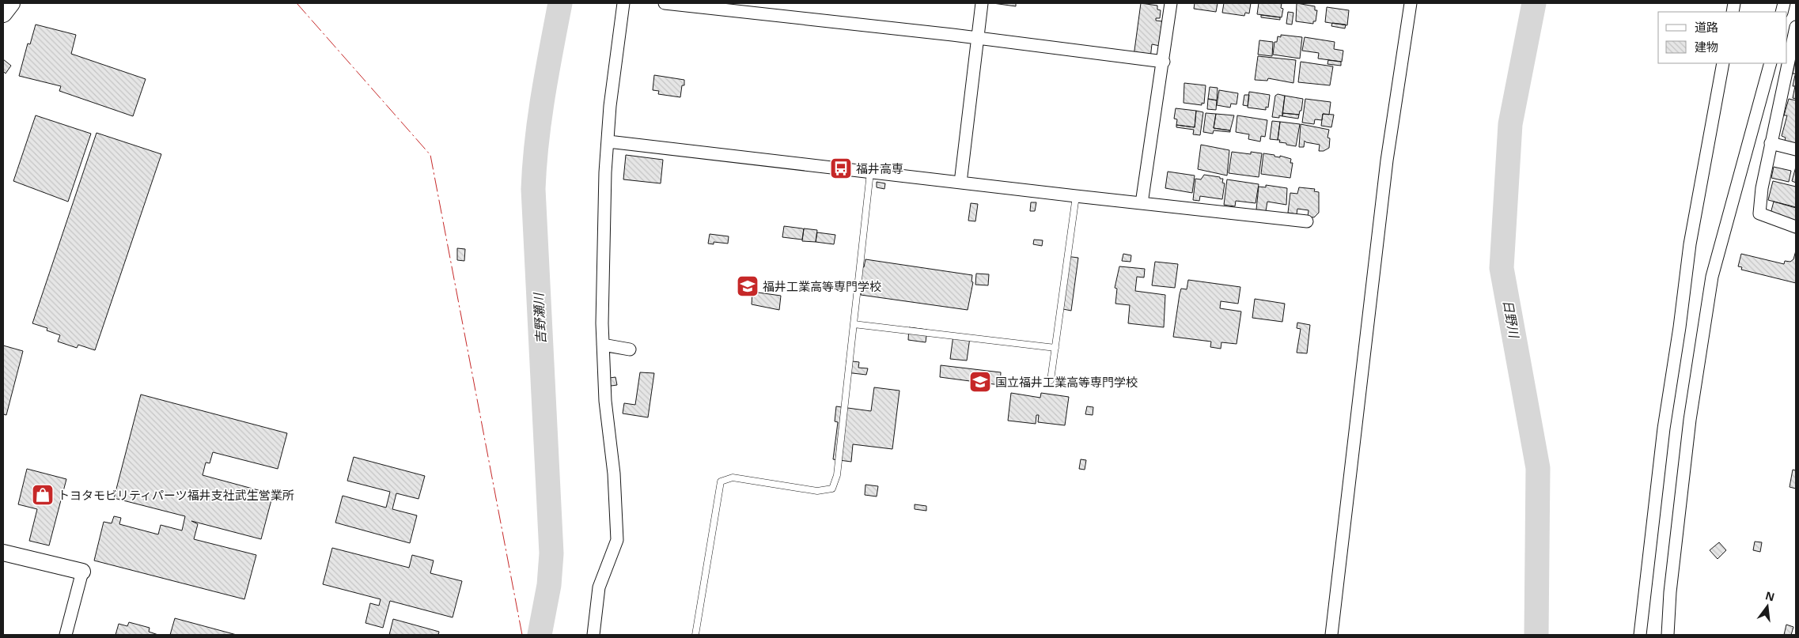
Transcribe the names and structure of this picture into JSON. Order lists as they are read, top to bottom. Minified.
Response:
{"water":["吉野瀬川","日野川"],"places":{"bus stop":["福井高専"],"school or university":["福井工業高等専門学校","国立福井工業高等専門学校"],"shop":["トヨタモビリティパーツ福井支社武生営業所"]},"legend":["道路","建物"],"north":"top"}
